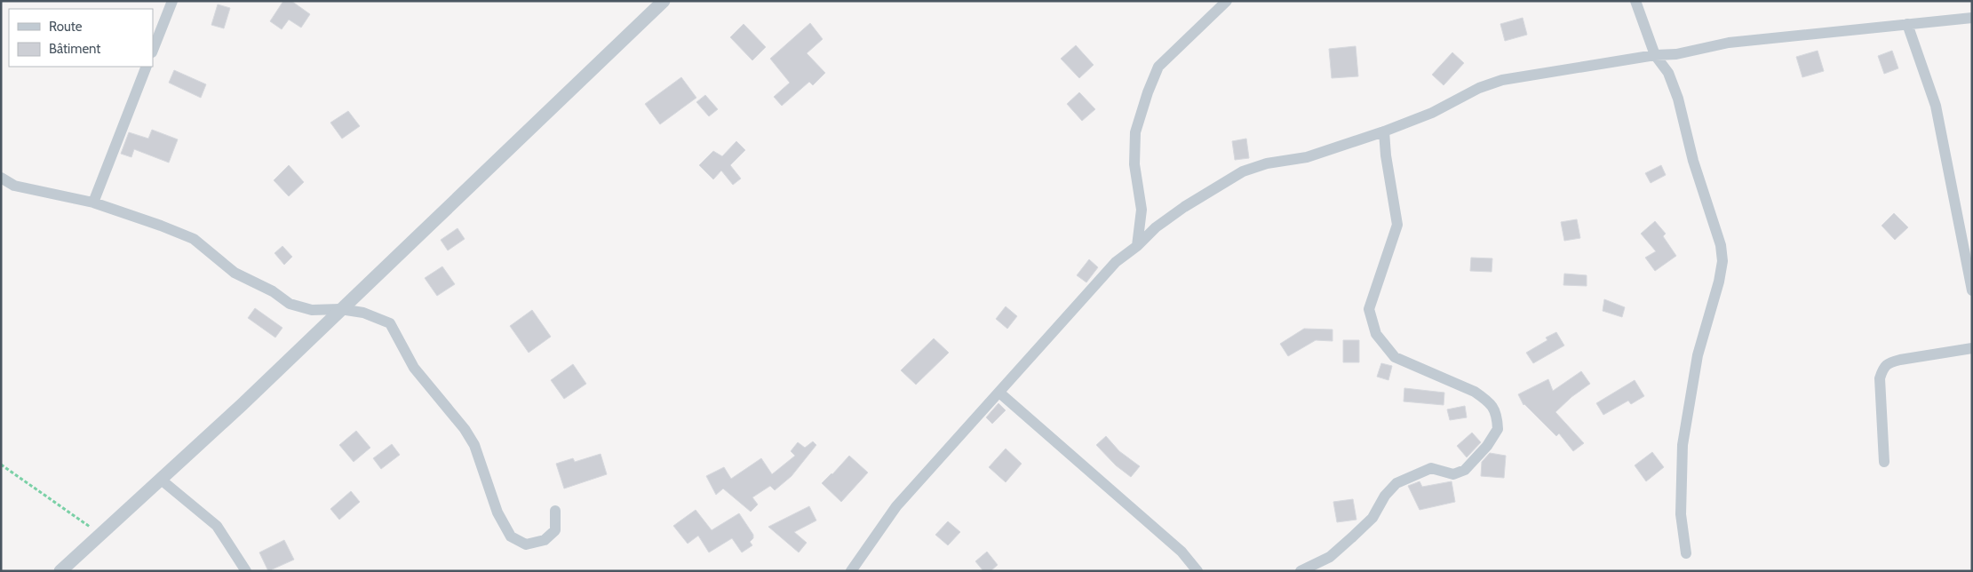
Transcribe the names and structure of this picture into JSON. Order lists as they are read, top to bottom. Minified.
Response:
{"legend":["Route","Bâtiment"]}
